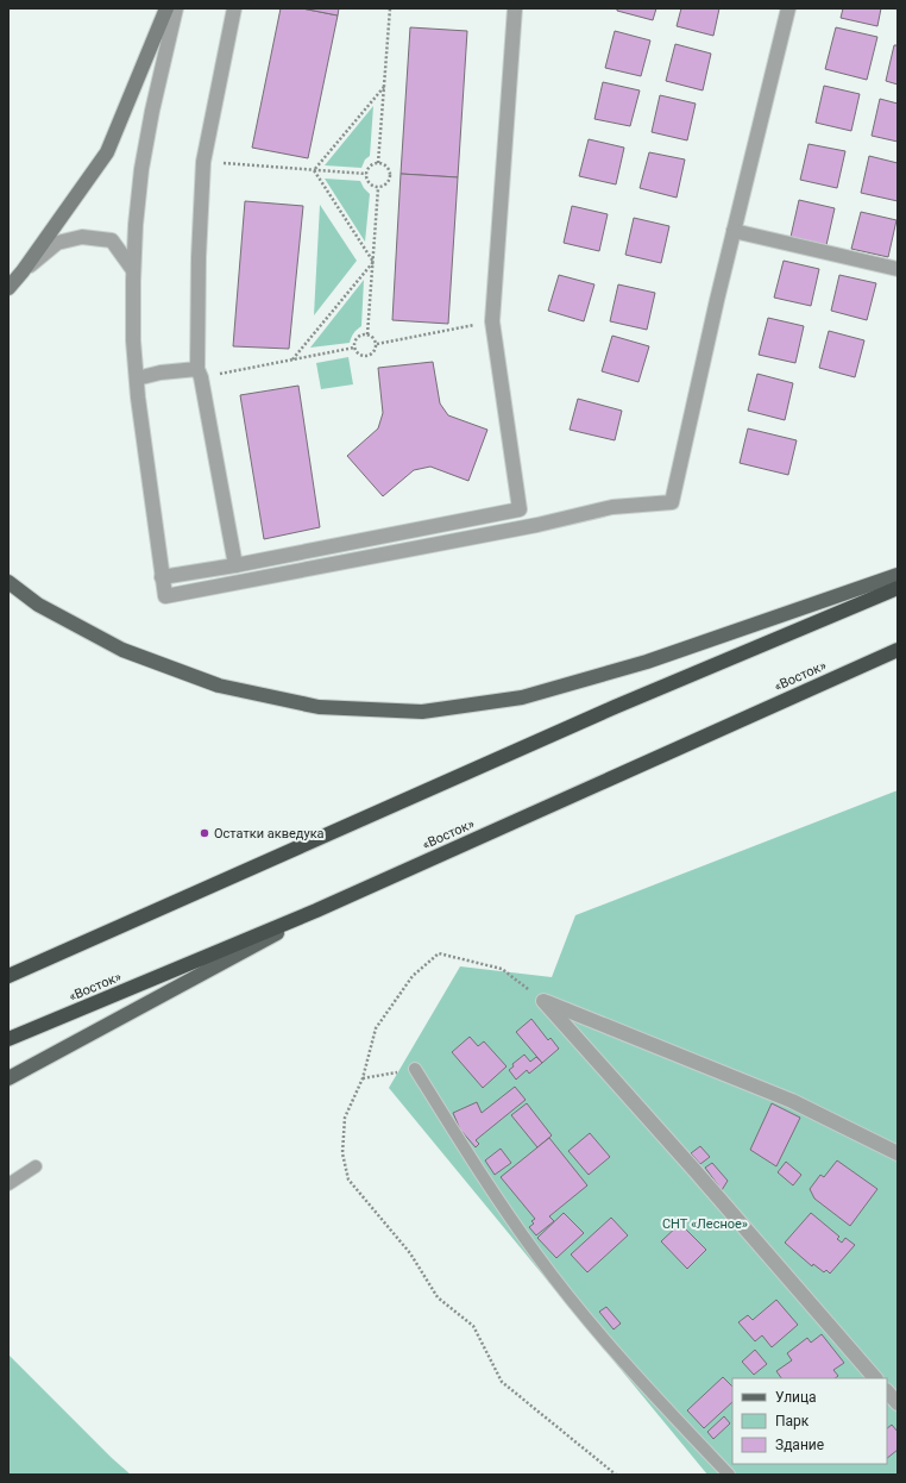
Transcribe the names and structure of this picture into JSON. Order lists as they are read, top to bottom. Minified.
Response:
{"streets":{"highway":["«Восток»"]},"parks":["СНТ «Лесное»"],"places":["Остатки акведука"],"legend":["Улица","Парк","Здание"]}
